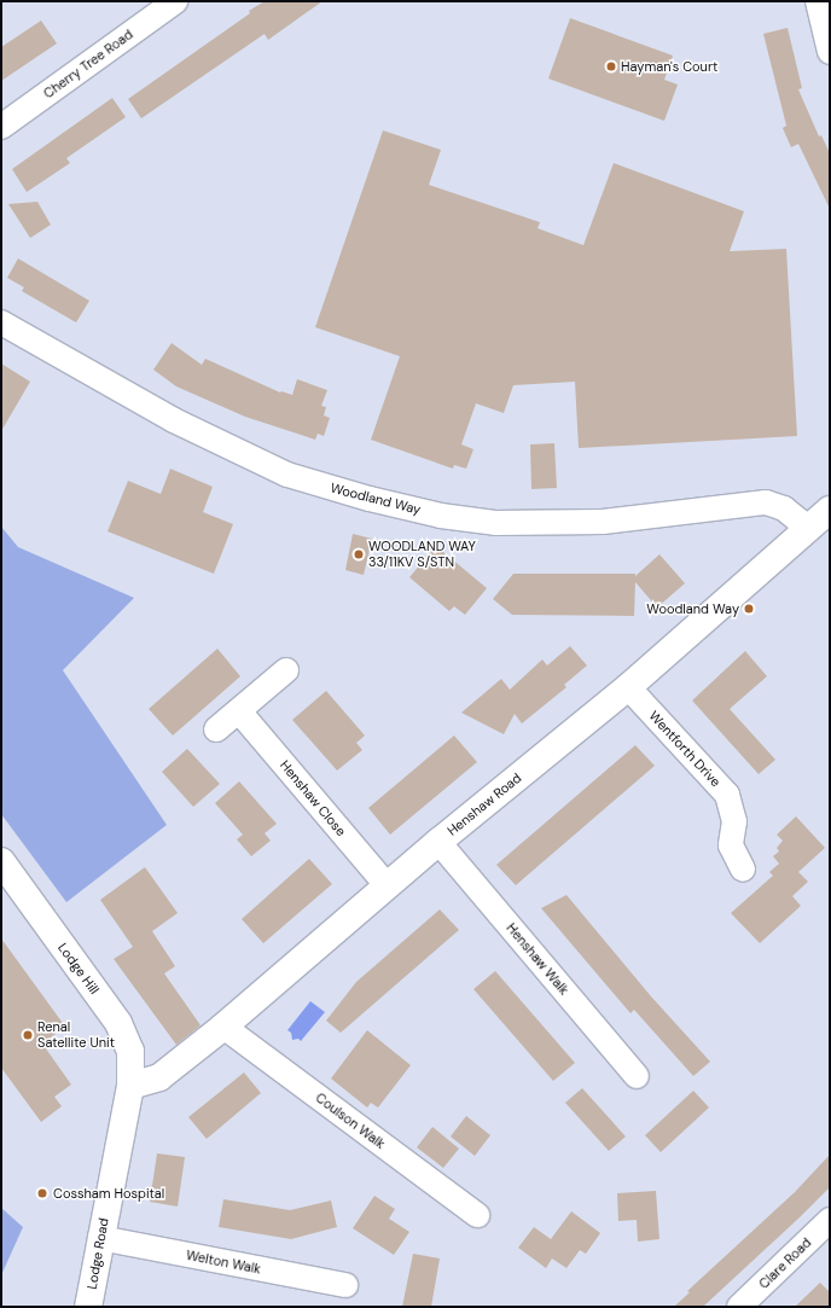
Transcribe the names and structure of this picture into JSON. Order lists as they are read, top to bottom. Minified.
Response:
{"streets":{"street":["Cherry Tree Road","Woodland Way","Wentforth Drive","Henshaw Close","Henshaw Road","Henshaw Walk","Lodge Hill","Coulson Walk","Lodge Road","Welton Walk","Clare Road"]},"crossings":[["Woodland Way","Henshaw Road"],["Wentforth Drive","Henshaw Road"],["Henshaw Close","Henshaw Road"],["Henshaw Road","Henshaw Walk"],["Henshaw Road","Lodge Hill"],["Henshaw Road","Coulson Walk"],["Henshaw Road","Lodge Road"],["Lodge Hill","Lodge Road"],["Lodge Road","Welton Walk"]],"places":["Hayman's Court","WOODLAND WAY 33/11KV S/STN","Woodland Way","Renal Satellite Unit","Cossham Hospital"]}
